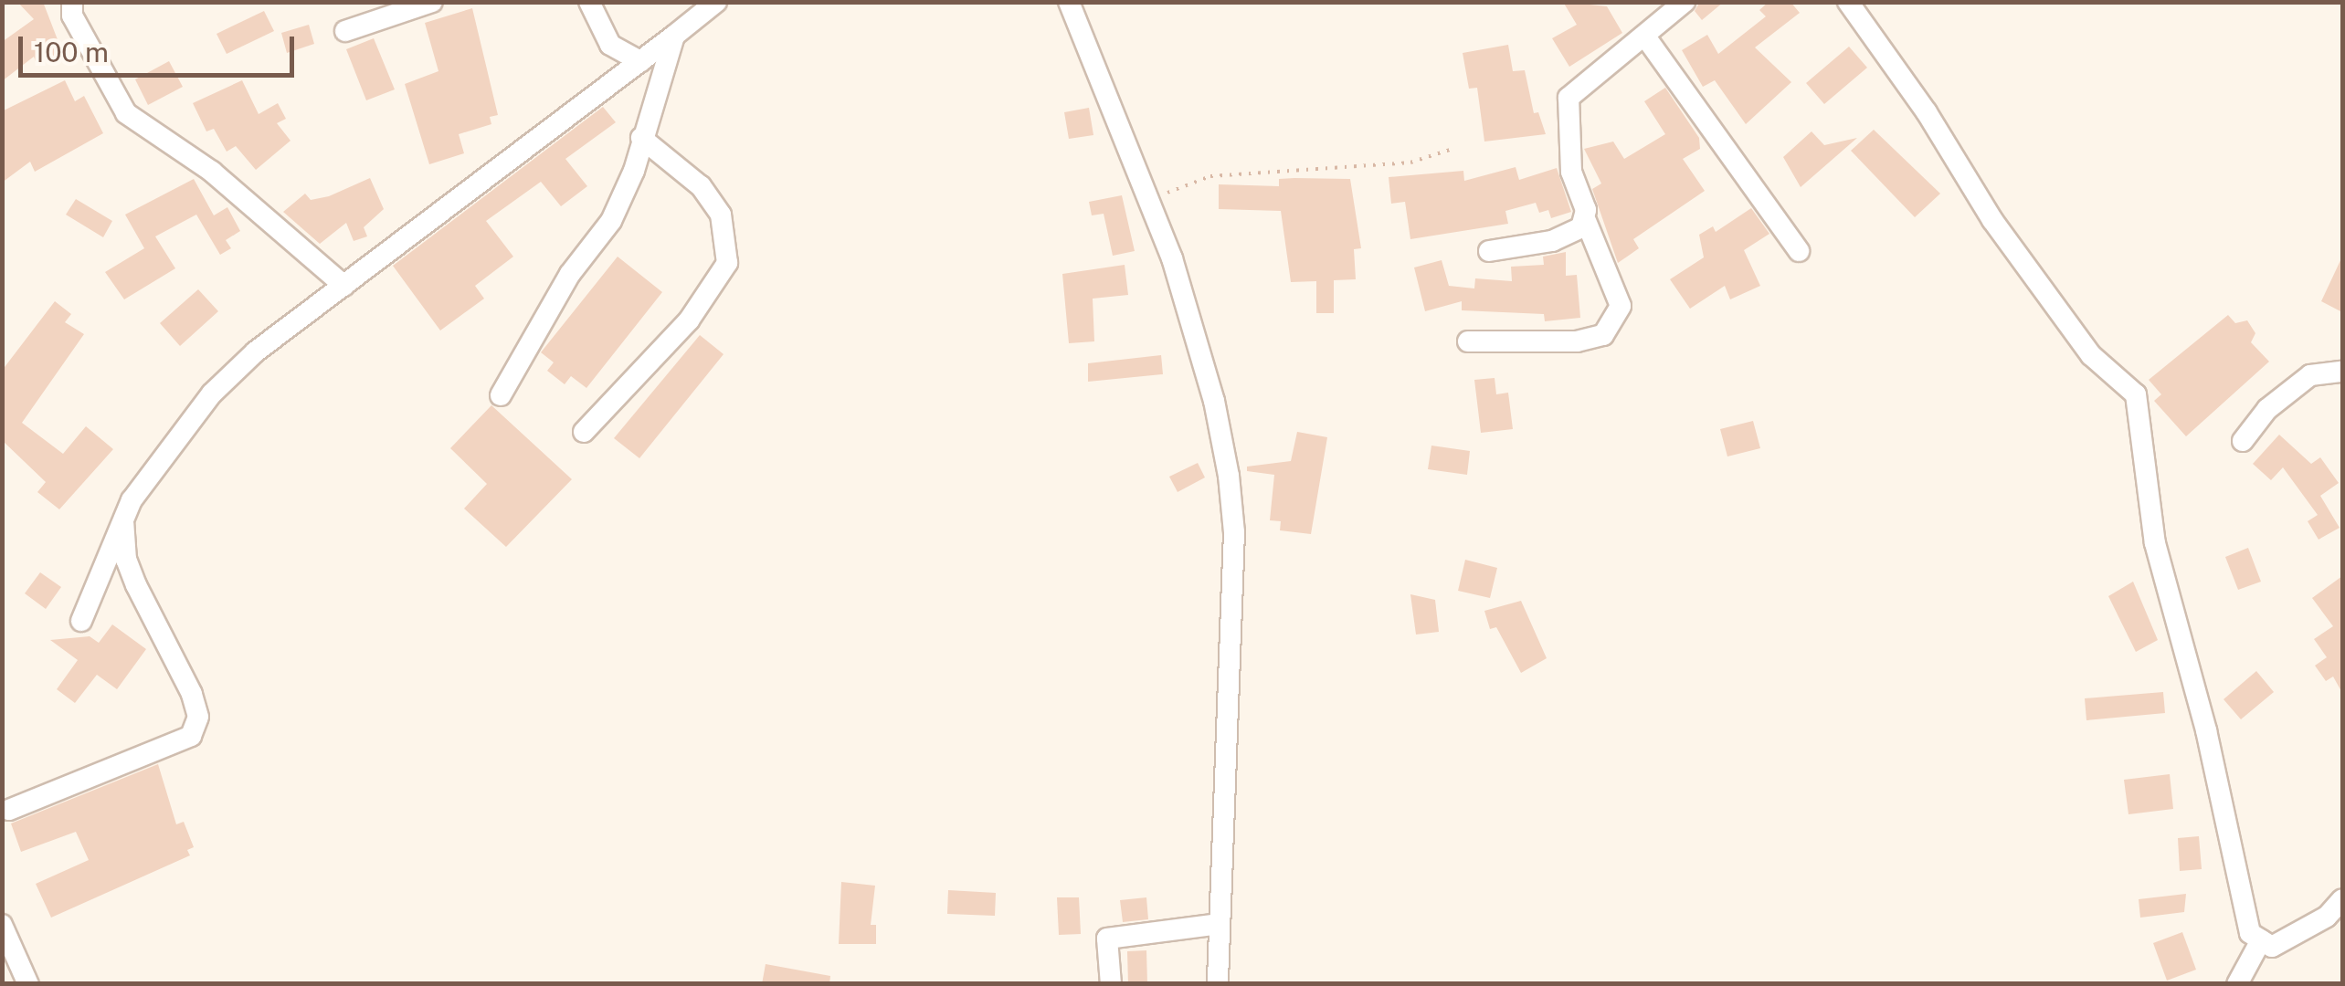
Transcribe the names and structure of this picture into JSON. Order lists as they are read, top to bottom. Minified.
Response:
{"scale_bar":"100 m"}
